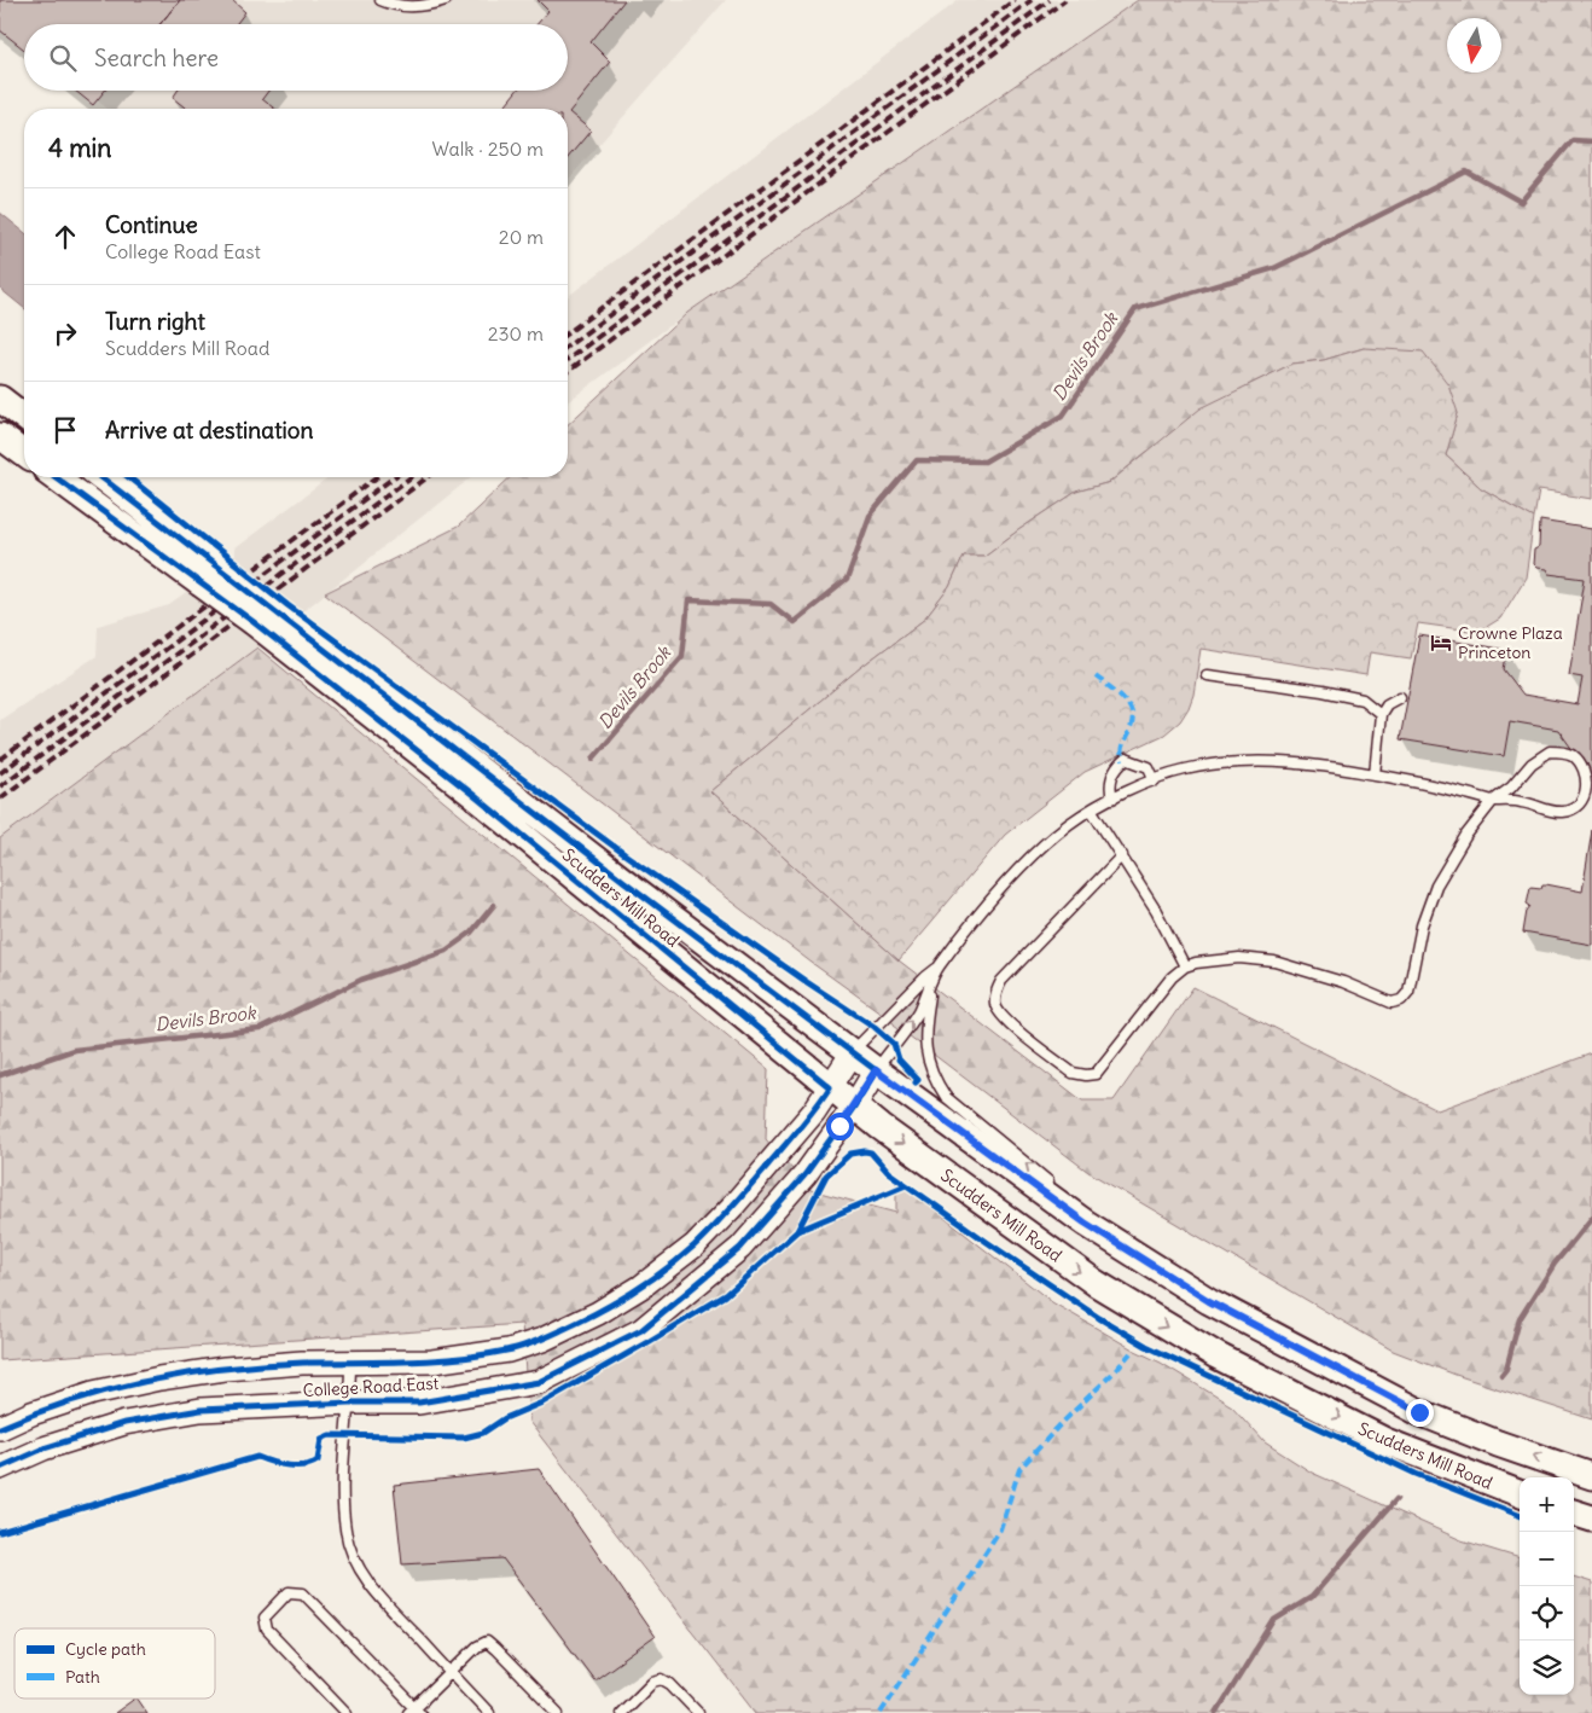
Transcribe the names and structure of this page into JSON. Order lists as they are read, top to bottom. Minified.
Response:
{"streets":{"main road":["Scudders Mill Road"],"street":["College Road East"]},"crossings":[["Scudders Mill Road","College Road East"]],"water":["Devils Brook"],"places":{"hotel":["Crowne Plaza Princeton"]},"legend":["Cycle path","Path"],"north":"bottom","page":{"search":"Search here","heading":["4 min","Walk · 250 m"],"list":[["Continue","College Road East","20 m"],["Turn right","Scudders Mill Road","230 m"],"Arrive at destination"],"map_buttons":["+","−"]}}
